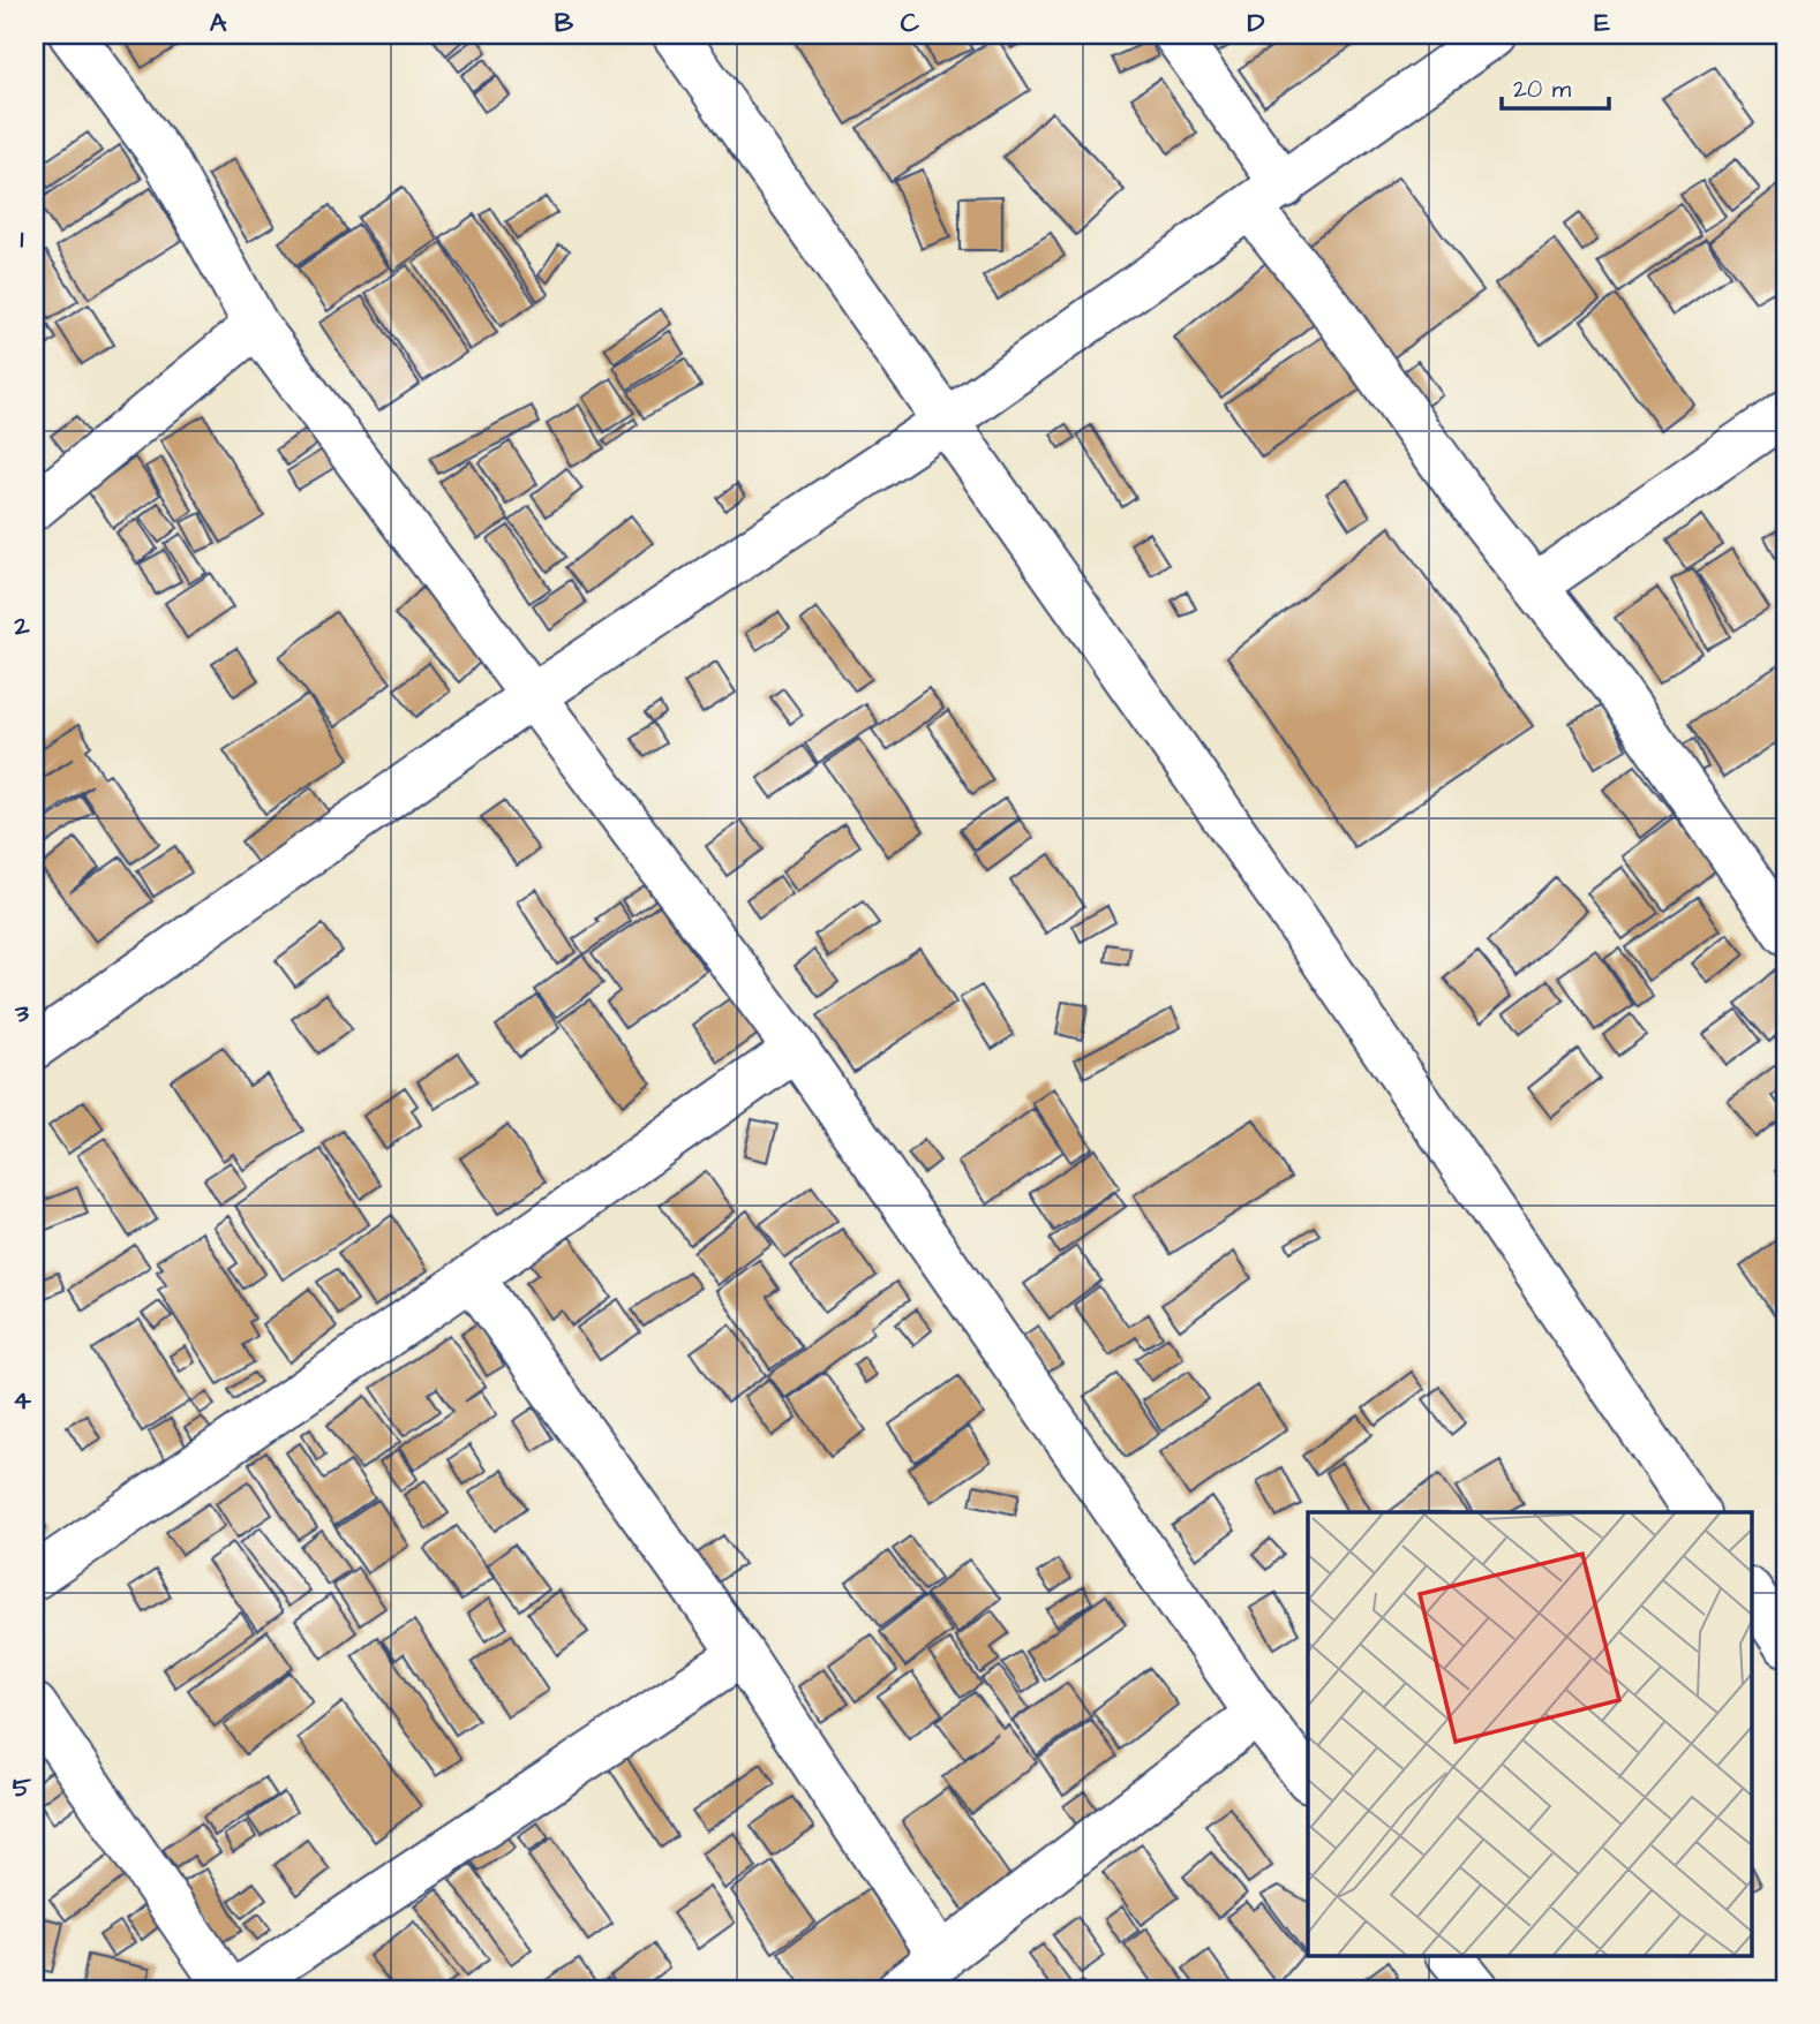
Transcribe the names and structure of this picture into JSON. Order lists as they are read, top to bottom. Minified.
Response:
{"scale_bar":"20 m","grid":{"columns":["A","B","C","D","E"],"rows":["1","2","3","4","5"]}}
